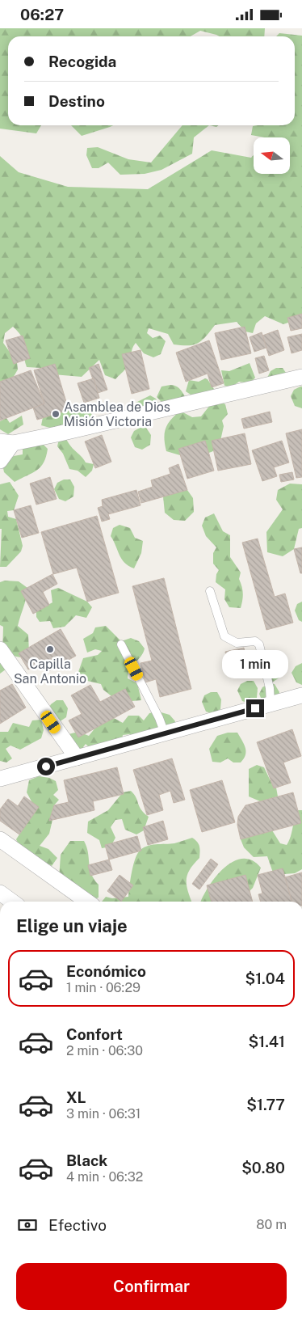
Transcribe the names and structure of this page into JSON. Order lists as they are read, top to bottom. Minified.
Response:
{"places":["Asamblea de Dios Misión Victoria","Capilla San Antonio"],"north":"left","page":{"status":"06:27","banner":["Recogida","Destino"],"bubble":"1 min","heading":"Elige un viaje","list":[{"name":"Económico","note":"1 min · 06:29","value":"$1.04"},{"name":"Confort","note":"2 min · 06:30","value":"$1.41"},{"name":"XL","note":"3 min · 06:31","value":"$1.77"},{"name":"Black","note":"4 min · 06:32","value":"$0.80"}],"pay":["Efectivo","80 m"],"buttons":"Confirmar"}}
